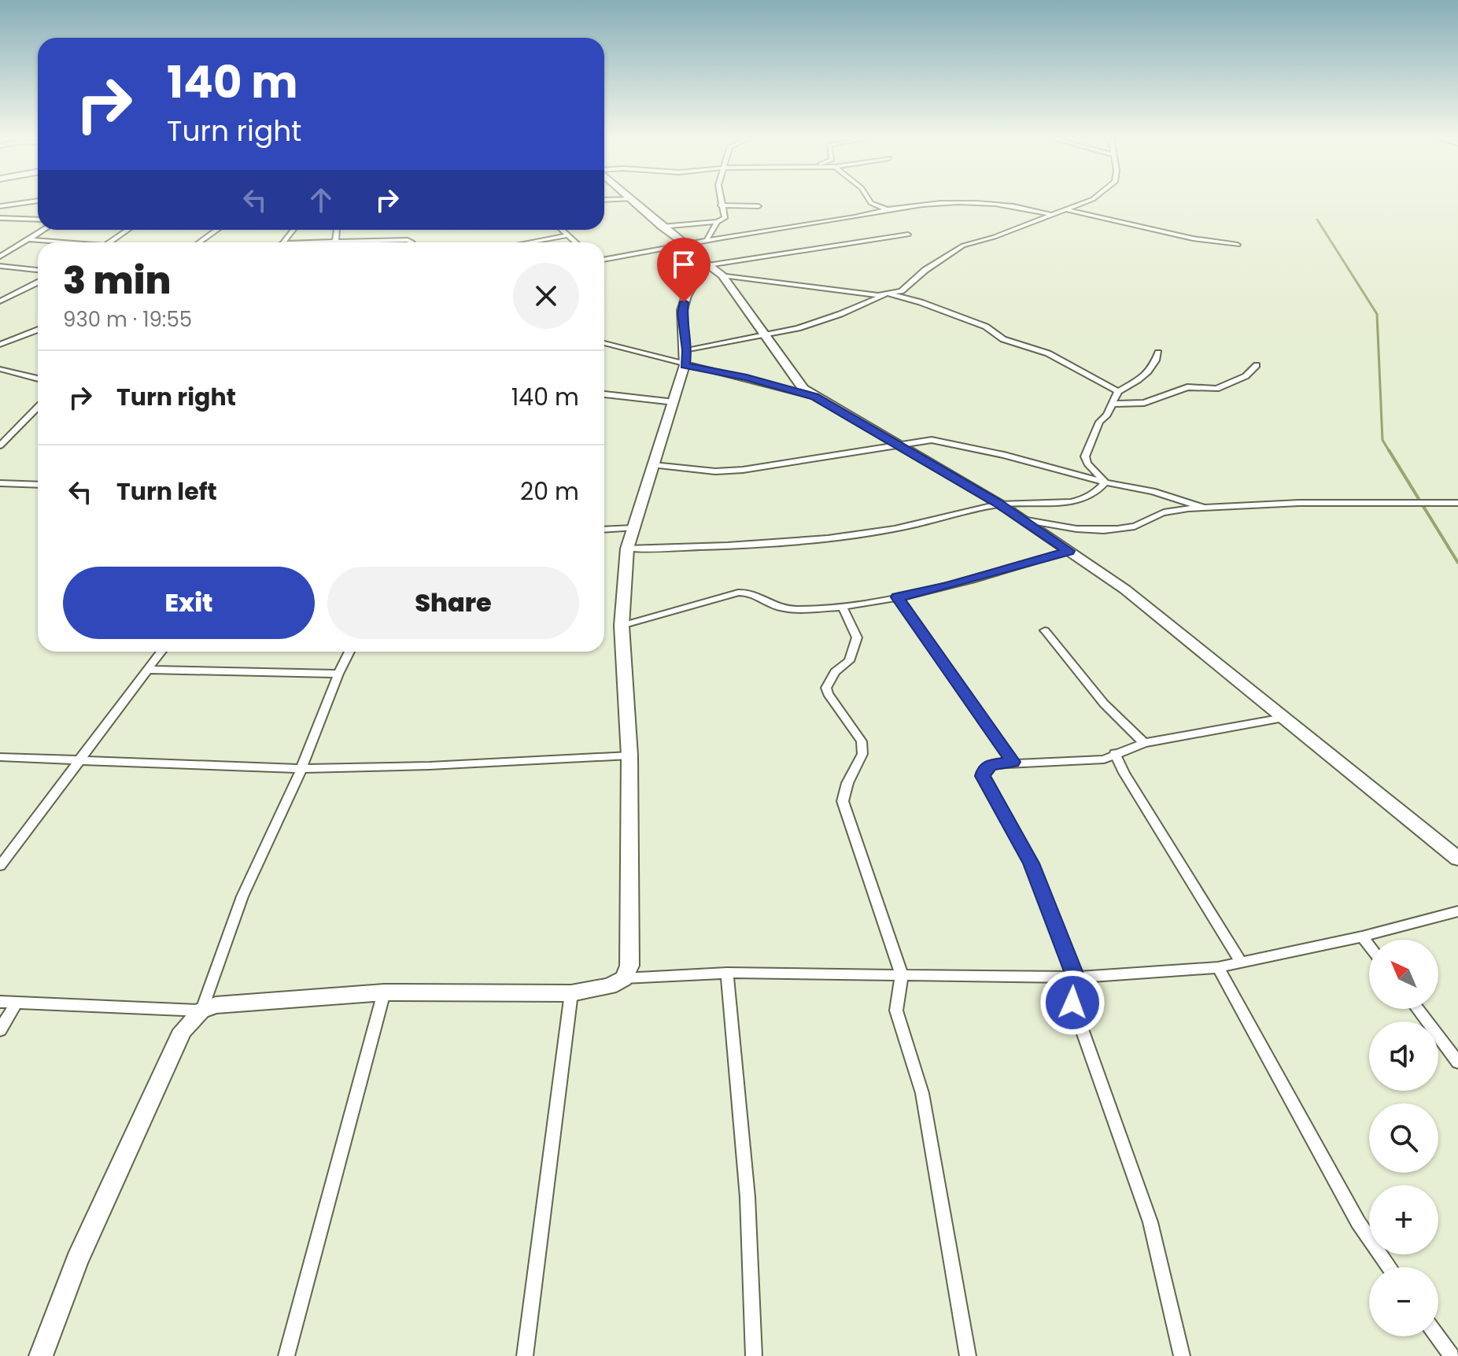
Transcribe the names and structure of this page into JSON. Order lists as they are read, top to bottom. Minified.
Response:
{"north":"top left","page":{"turn":["140 m","Turn right"],"heading":["3 min","930 m · 19:55"],"list":[{"name":"Turn right","value":"140 m"},{"name":"Turn left","value":"20 m"}],"buttons":["Exit","Share"],"map_buttons":["+","−"]}}
